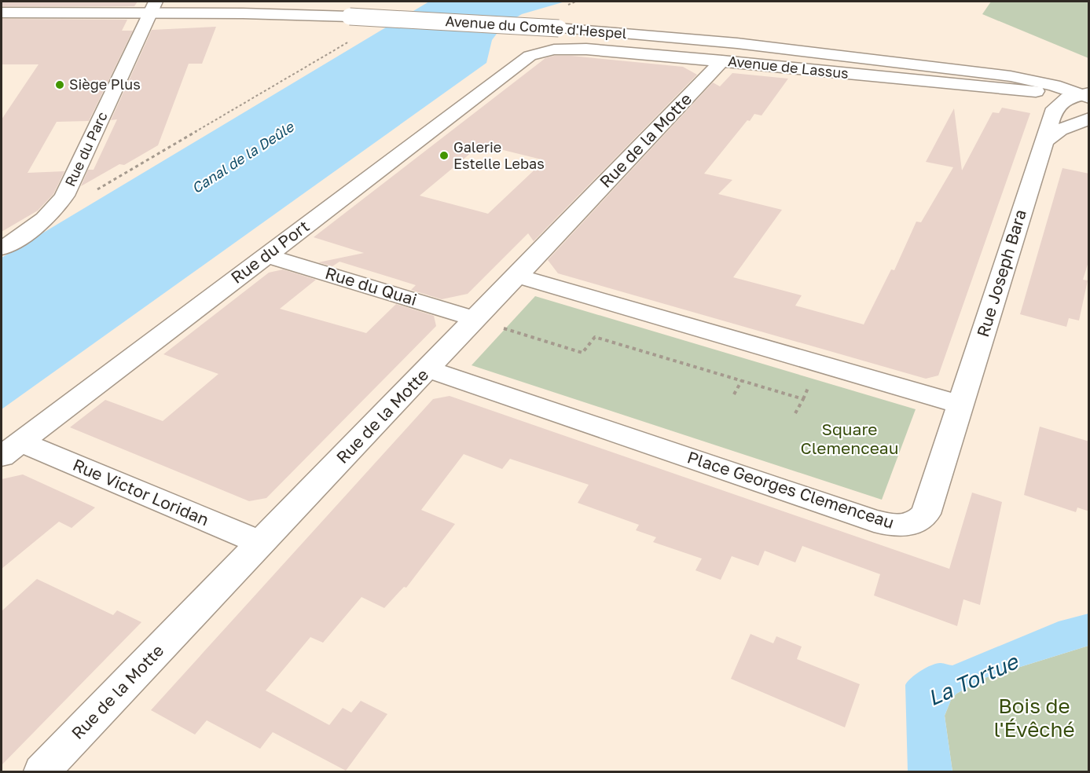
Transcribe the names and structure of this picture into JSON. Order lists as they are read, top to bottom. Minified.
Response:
{"streets":{"street":["Avenue du Comte d'Hespel","Avenue de Lassus","Rue de la Motte","Rue du Parc","Rue du Port","Rue Joseph Bara","Rue du Quai","Place Georges Clemenceau","Rue Victor Loridan"]},"crossings":[["Avenue du Comte d'Hespel","Avenue de Lassus"],["Avenue du Comte d'Hespel","Rue du Parc"],["Avenue du Comte d'Hespel","Rue Joseph Bara"],["Avenue de Lassus","Rue de la Motte"],["Avenue de Lassus","Rue du Port"],["Rue de la Motte","Rue du Quai"],["Rue de la Motte","Place Georges Clemenceau"],["Rue de la Motte","Rue Victor Loridan"],["Rue du Port","Rue du Quai"],["Rue du Port","Rue Victor Loridan"],["Rue Joseph Bara","Place Georges Clemenceau"]],"water":["Canal de la Deûle","La Tortue"],"parks":["Square Clemenceau","Bois de l'Évêché"],"places":["Siège Plus","Galerie Estelle Lebas"]}
